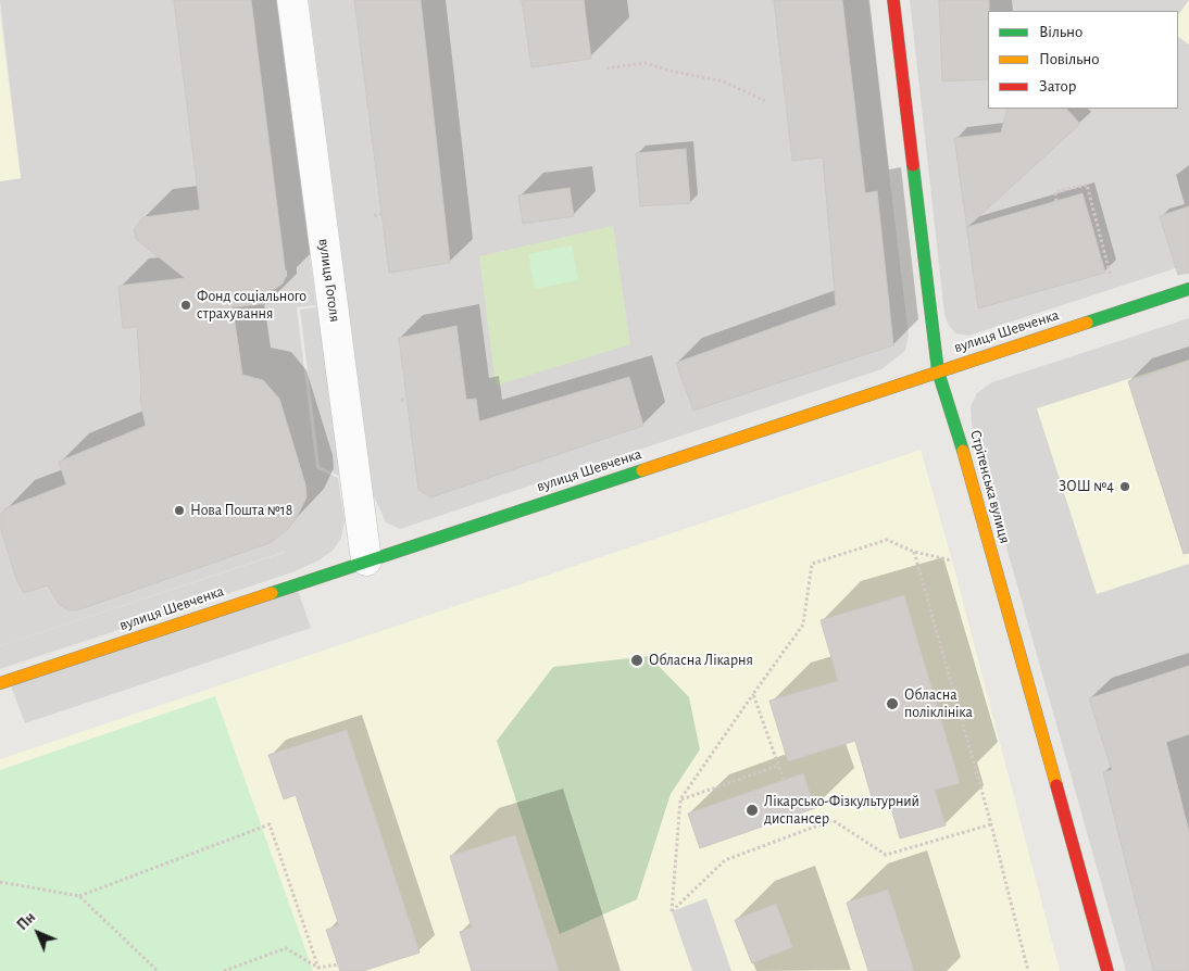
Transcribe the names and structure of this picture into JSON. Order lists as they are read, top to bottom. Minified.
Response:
{"streets":{"street":["вулиця Гоголя","вулиця Шевченка","Стрітенська вулиця"]},"crossings":[["вулиця Гоголя","вулиця Шевченка"],["вулиця Шевченка","Стрітенська вулиця"]],"places":["Фонд соціального страхування","ЗОШ №4","Нова Пошта №18","Обласна Лікарня","Обласна поліклініка","Лікарсько-Фізкультурний диспансер"],"legend":["Вільно","Повільно","Затор"],"north":"top left"}
